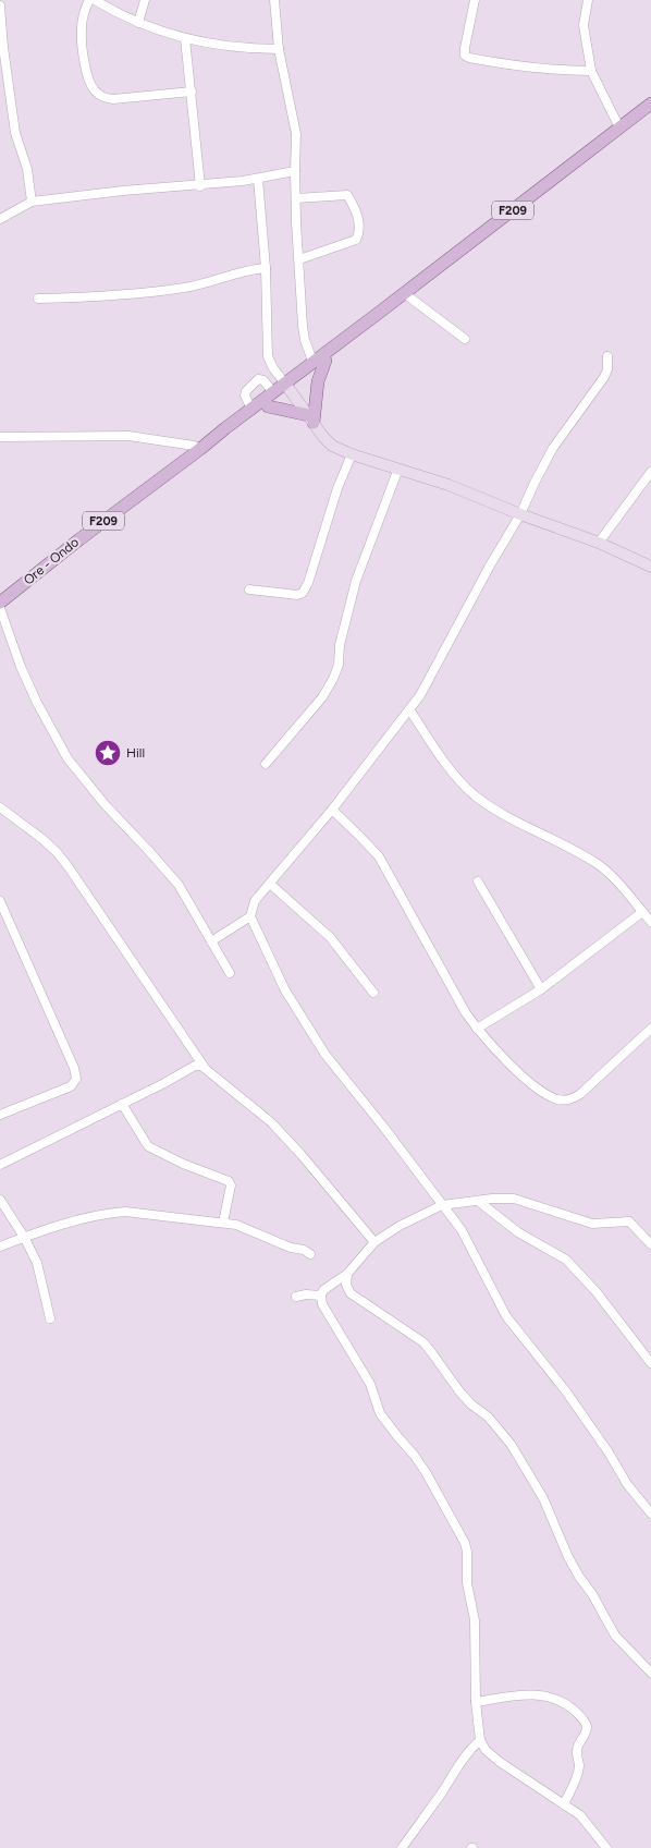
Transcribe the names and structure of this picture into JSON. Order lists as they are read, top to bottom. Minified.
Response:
{"streets":{"main road":["F209","Ore - Ondo"]},"crossings":[["F209","Ore - Ondo"]],"places":{"place":["Hill"]}}
